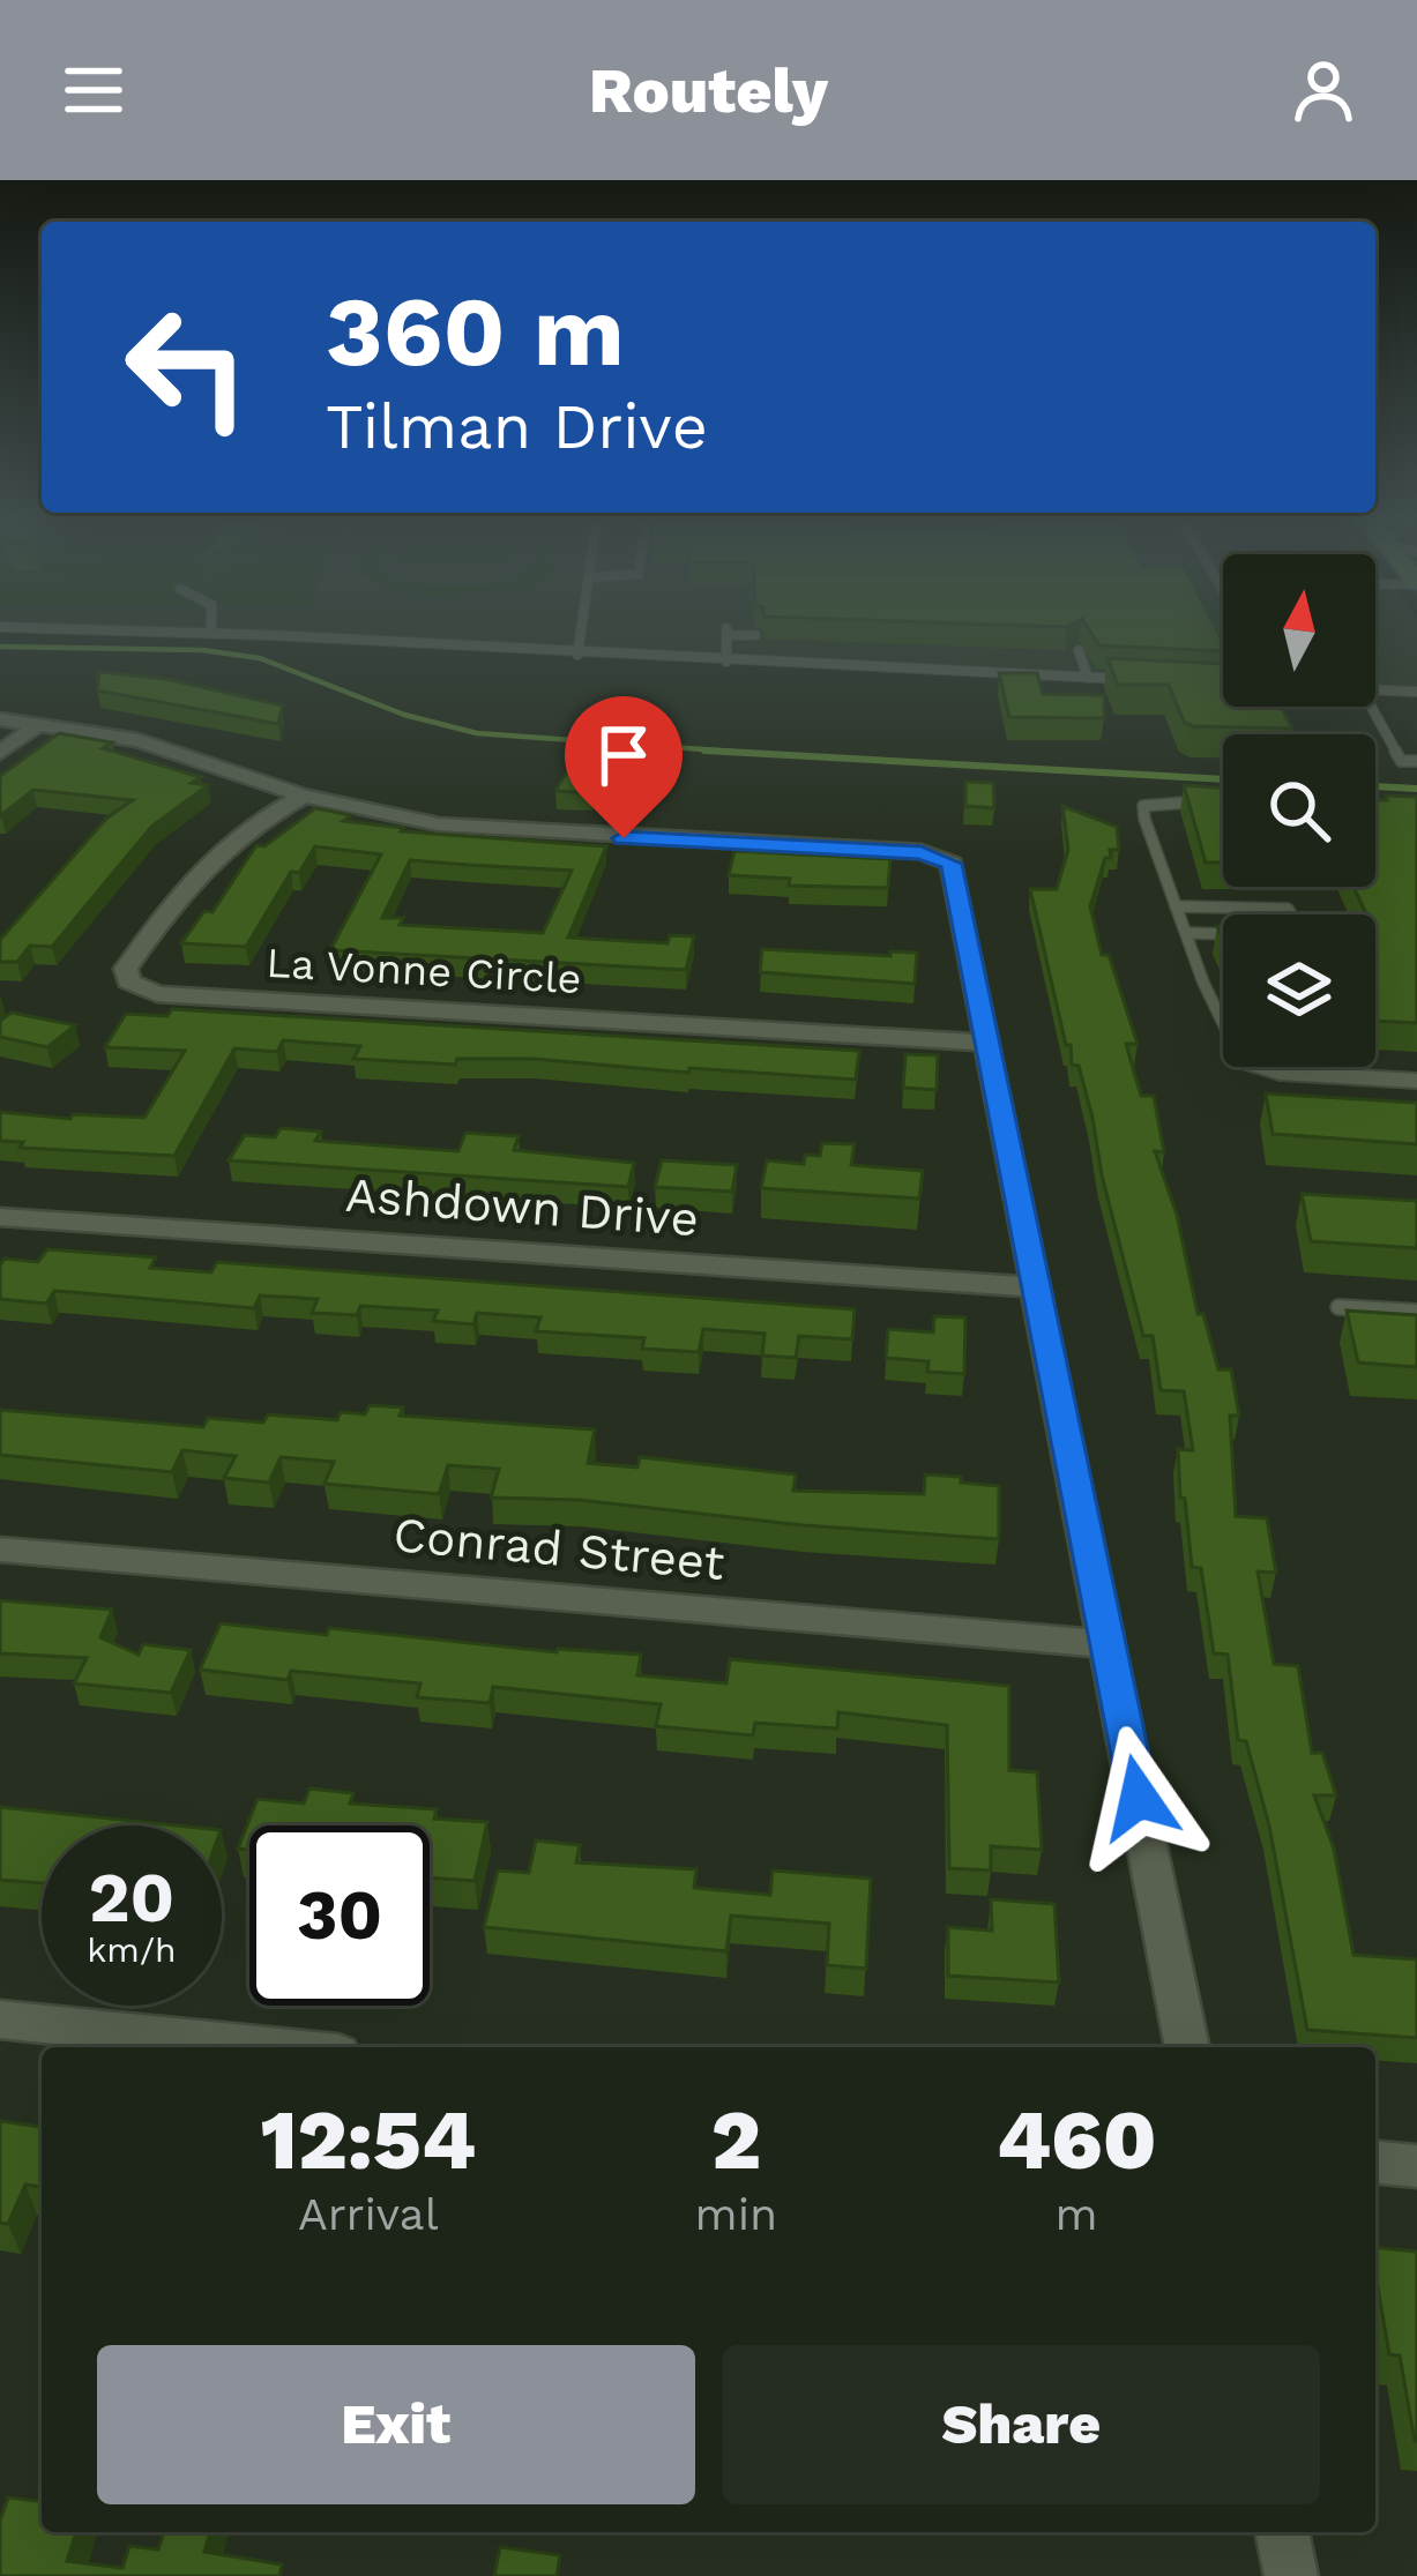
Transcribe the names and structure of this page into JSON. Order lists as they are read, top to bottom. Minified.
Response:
{"streets":{"street":["La Vonne Circle","Ashdown Drive","Conrad Street"]},"north":"top","page":{"header":"Routely","turn":["360 m","Tilman Drive"],"speed":"20 km/h","limit":"30","eta":["12:54","Arrival","2","min","460","m"],"buttons":["Exit","Share"]}}
